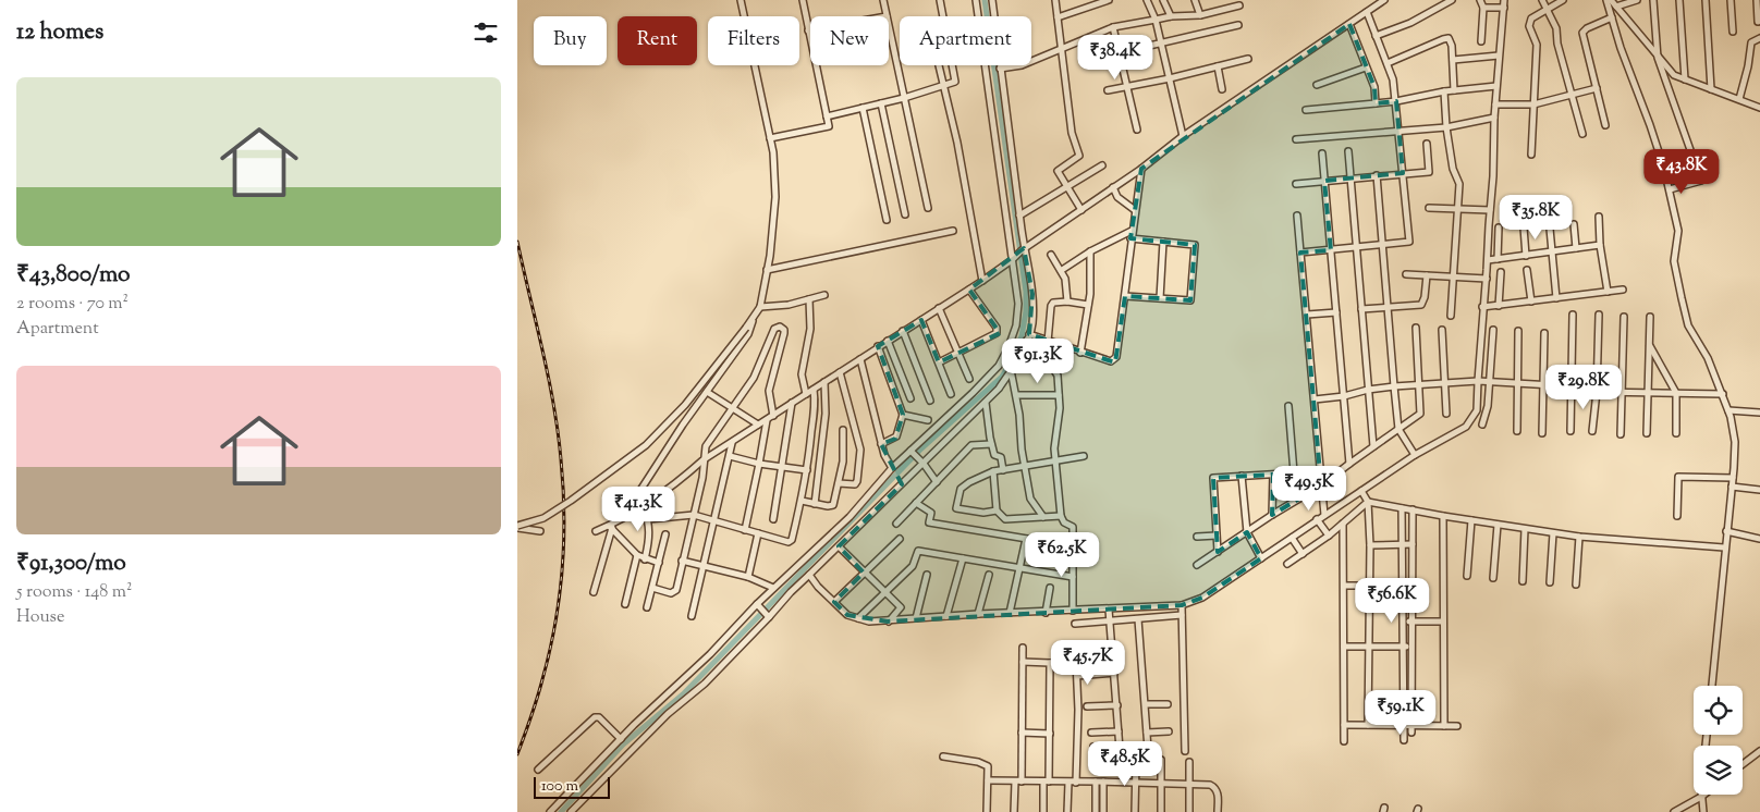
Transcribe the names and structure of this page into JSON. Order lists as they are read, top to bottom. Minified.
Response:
{"scale_bar":"100 m","page":{"heading":"12 homes","chip":["Buy","Rent","Filters","New","Apartment"],"price":["₹38.4K","₹43.8K","₹35.8K","₹91.3K","₹29.8K","₹49.5K","₹41.3K","₹62.5K","₹56.6K","₹45.7K","₹59.1K","₹48.5K"],"list":[{"name":"₹43,800/mo","note":"2 rooms · 70 m² · Apartment"},{"name":"₹91,300/mo","note":"5 rooms · 148 m² · House"}],"scale":"100 m"}}
